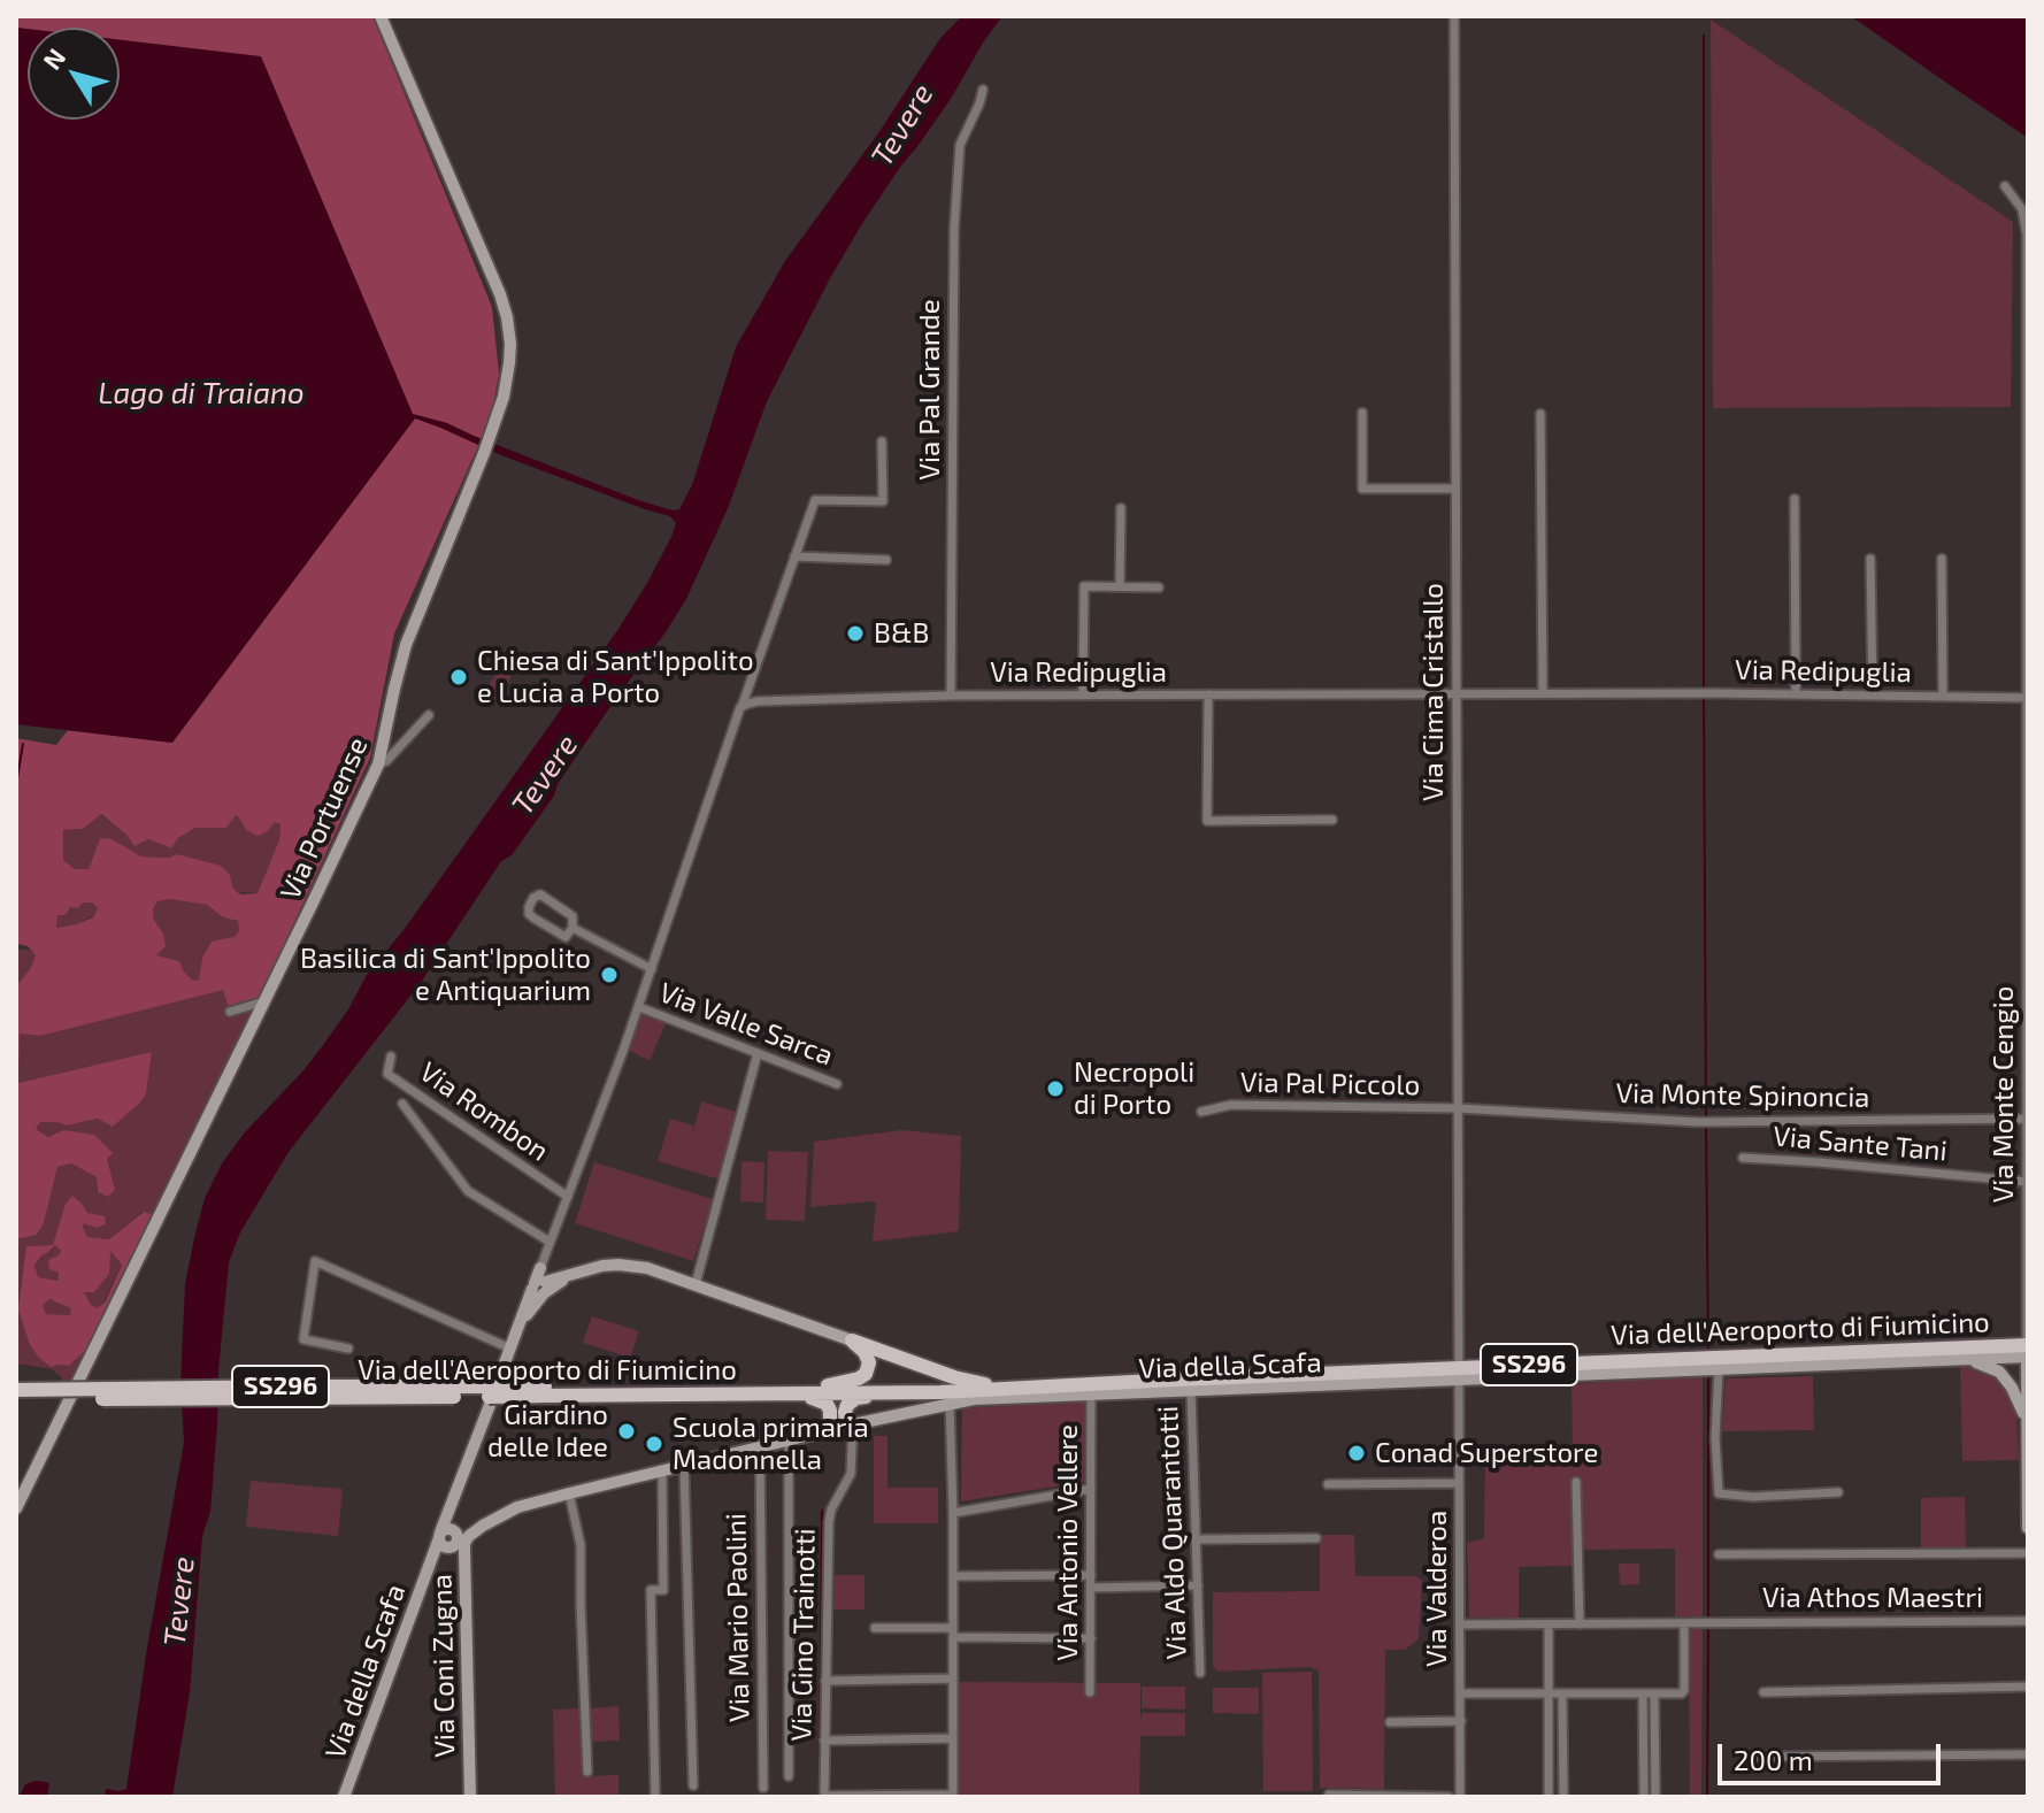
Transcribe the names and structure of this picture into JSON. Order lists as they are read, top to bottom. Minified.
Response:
{"streets":{"main road":["Via dell'Aeroporto di Fiumicino","SS296"],"street":["Via Pal Grande","Via Redipuglia","Via Cima Cristallo","Via Portuense","Via Valle Sarca","Via Pal Piccolo","Via Monte Cengio","Via Monte Spinoncia","Via Rombon","Via Sante Tani","Via della Scafa","Via Aldo Quarantotti","Via Antonio Vellere","Via Valderoa","Via Athos Maestri","Via Mario Paolini","Via Gino Trainotti","Via Coni Zugna"]},"crossings":[["Via Pal Grande","Via Redipuglia"],["Via Redipuglia","Via Cima Cristallo"],["Via Redipuglia","Via Monte Cengio"],["Via Cima Cristallo","Via Pal Piccolo"],["Via Cima Cristallo","Via Monte Spinoncia"],["Via Cima Cristallo","Via dell'Aeroporto di Fiumicino"],["Via Cima Cristallo","Via della Scafa"],["Via Cima Cristallo","Via Valderoa"],["Via Pal Piccolo","Via Monte Spinoncia"],["Via Monte Cengio","Via Monte Spinoncia"],["Via Monte Cengio","Via Sante Tani"],["Via Monte Cengio","Via dell'Aeroporto di Fiumicino"],["Via dell'Aeroporto di Fiumicino","Via della Scafa"],["Via dell'Aeroporto di Fiumicino","Via Valderoa"],["Via della Scafa","Via Aldo Quarantotti"],["Via della Scafa","Via Antonio Vellere"],["Via della Scafa","Via Valderoa"],["Via della Scafa","Via Mario Paolini"],["Via della Scafa","Via Gino Trainotti"],["Via della Scafa","Via Coni Zugna"],["Via Valderoa","Via Athos Maestri"]],"water":["Tevere","Lago di Traiano"],"places":["B&B","Chiesa di Sant'Ippolito e Lucia a Porto","Basilica di Sant'Ippolito e Antiquarium","Necropoli di Porto","Giardino delle Idee","Scuola primaria Madonnella","Conad Superstore"],"scale_bar":"200 m","north":"top left"}
